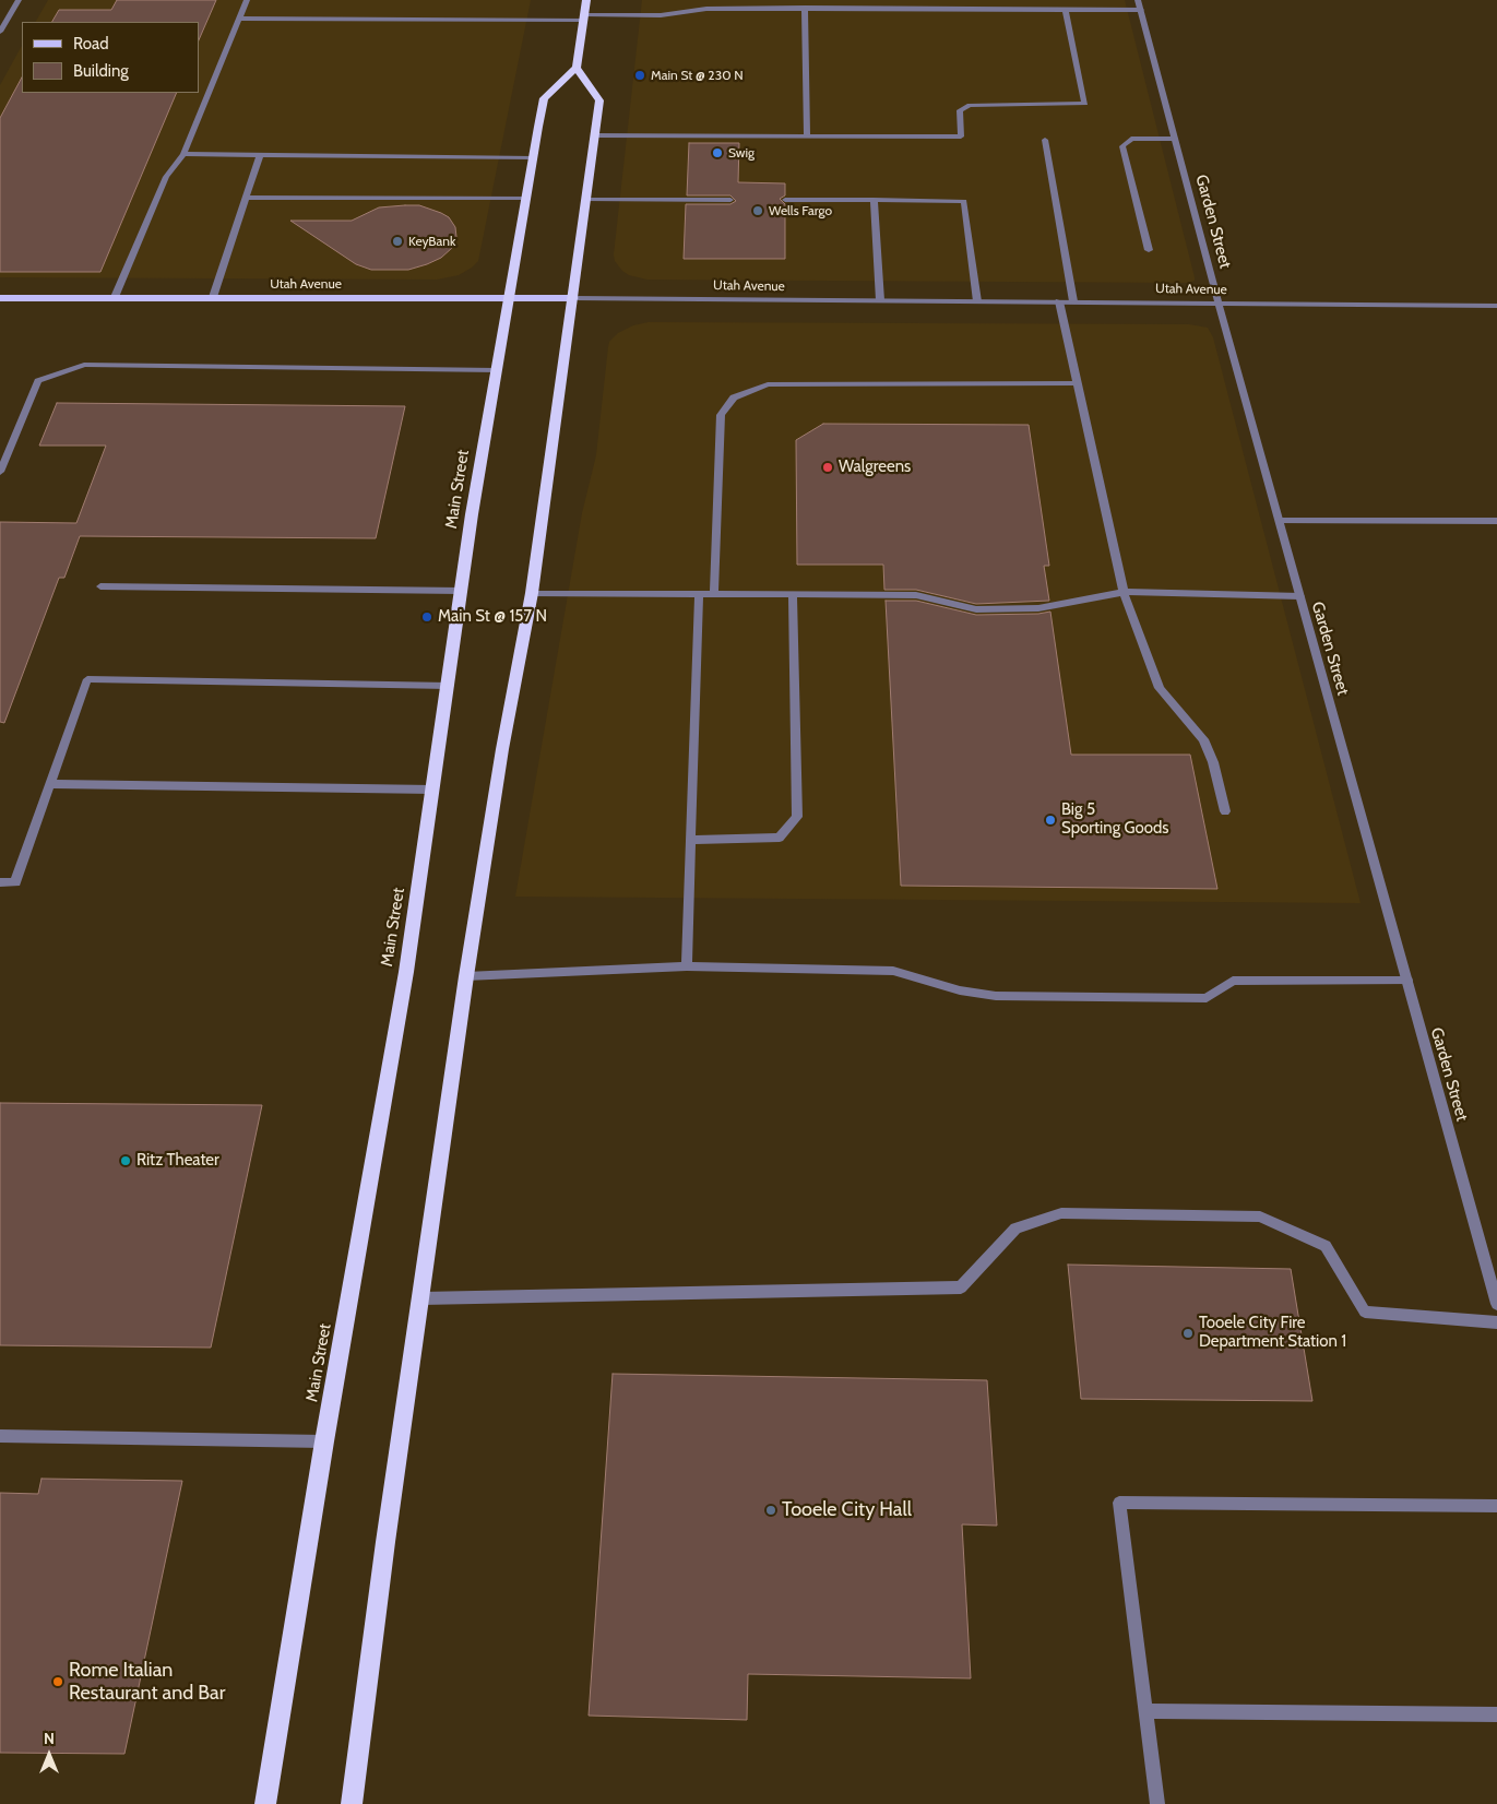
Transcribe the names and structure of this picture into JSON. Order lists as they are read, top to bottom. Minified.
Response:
{"streets":{"highway":["Main Street"],"main road":["Utah Avenue"],"street":["Garden Street"]},"crossings":[["Garden Street","Utah Avenue"],["Utah Avenue","Main Street"]],"places":["Main St @ 230 N","Swig","Wells Fargo","KeyBank","Walgreens","Main St @ 157 N","Big 5 Sporting Goods","Ritz Theater","Tooele City Fire Department Station 1","Tooele City Hall","Rome Italian Restaurant and Bar"],"legend":["Road","Building"],"north":"top"}
